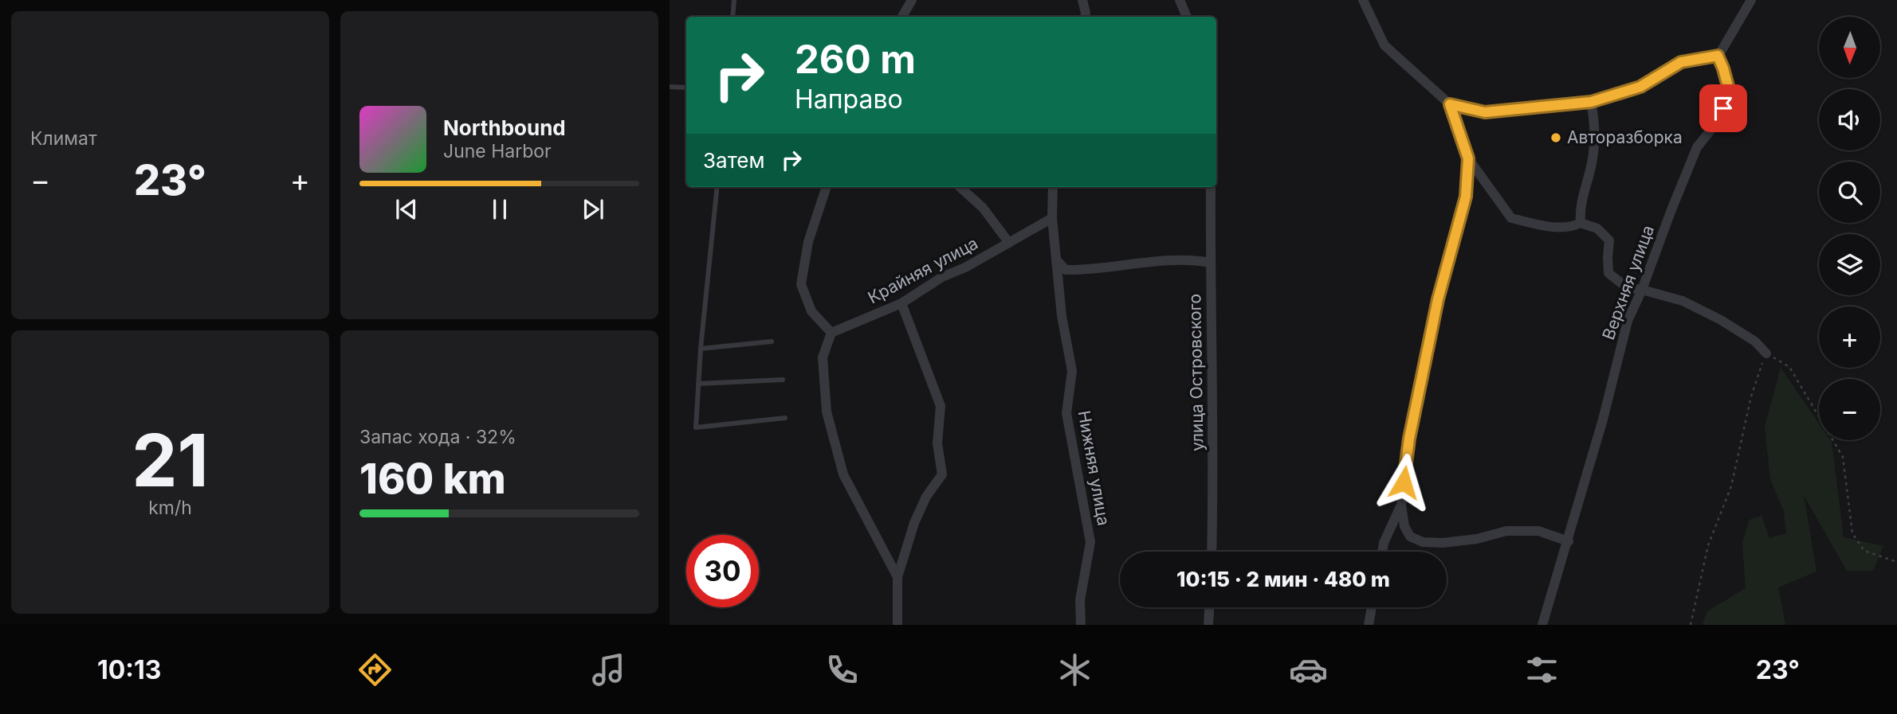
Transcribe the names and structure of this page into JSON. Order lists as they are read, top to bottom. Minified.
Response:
{"streets":{"street":["Крайняя улица","Верхняя улица","улица Островского","Нижняя улица"]},"crossings":[["Крайняя улица","Нижняя улица"]],"places":["Авторазборка"],"north":"bottom","page":{"tile":["Климат",["21","km/h"],["Запас хода · 32%","160 km"]],"map_buttons":["+","−"],"turn":["260 m","Направо"],"song":["Northbound","June Harbor"],"then":"Затем","heat":["−","23°","+"],"limit":"30","trip":"10:15 · 2 мин · 480 m","tabs":["10:13","23°"]}}
